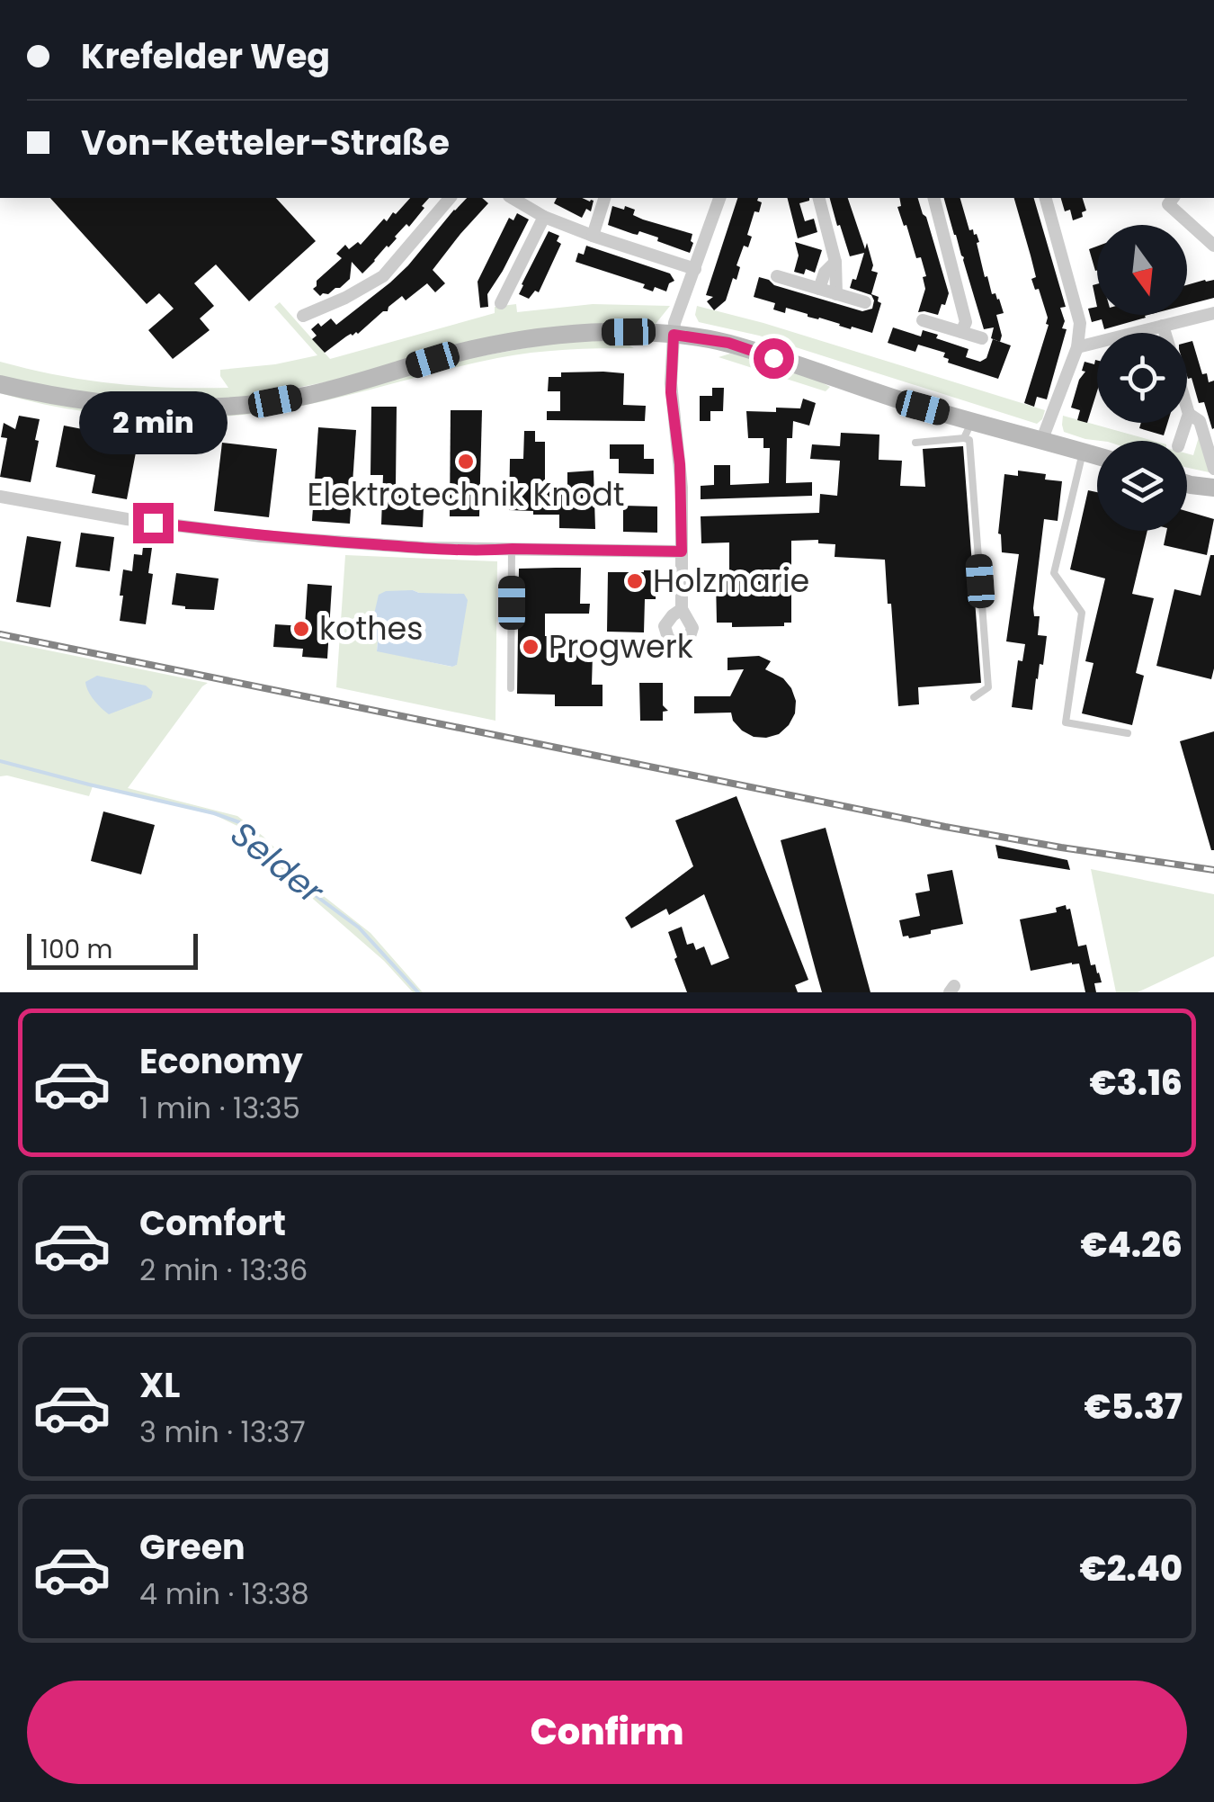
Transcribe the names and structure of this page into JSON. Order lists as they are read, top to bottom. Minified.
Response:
{"water":["Selder"],"places":["Elektrotechnik Knodt","Holzmarie","kothes","Progwerk"],"scale_bar":"100 m","north":"bottom","page":{"banner":["Krefelder Weg","Von-Ketteler-Straße"],"bubble":"2 min","scale":"100 m","list":[{"name":"Economy","note":"1 min · 13:35","value":"€3.16"},{"name":"Comfort","note":"2 min · 13:36","value":"€4.26"},{"name":"XL","note":"3 min · 13:37","value":"€5.37"},{"name":"Green","note":"4 min · 13:38","value":"€2.40"}],"buttons":"Confirm"}}
